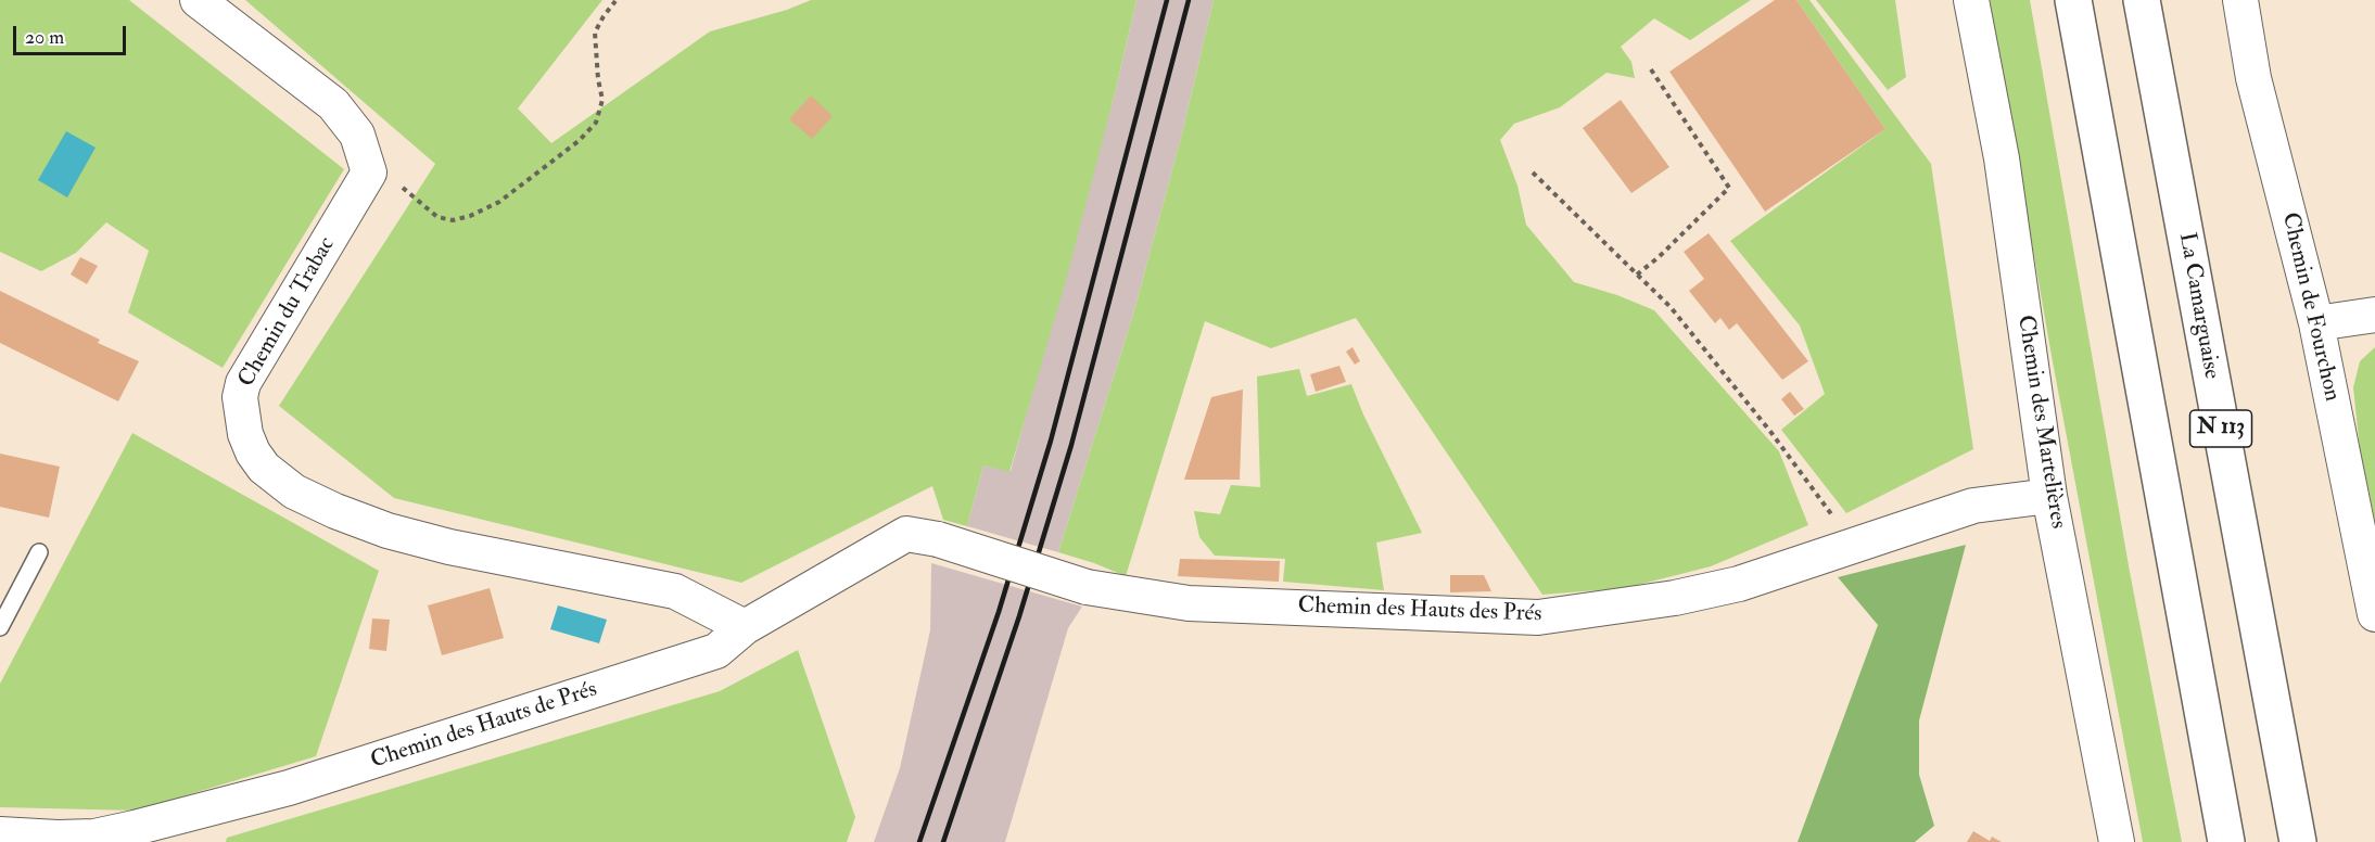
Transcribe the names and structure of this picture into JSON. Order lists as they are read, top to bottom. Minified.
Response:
{"streets":{"highway":["La Camarguaise","N 113"],"street":["Chemin de Fourchon","Chemin du Trabac","Chemin des Martelières","Chemin des Hauts des Prés","Chemin des Hauts de Prés"]},"crossings":[["Chemin du Trabac","Chemin des Hauts de Prés"],["Chemin des Martelières","Chemin des Hauts des Prés"],["Chemin des Hauts des Prés","Chemin des Hauts de Prés"]],"scale_bar":"20 m"}
